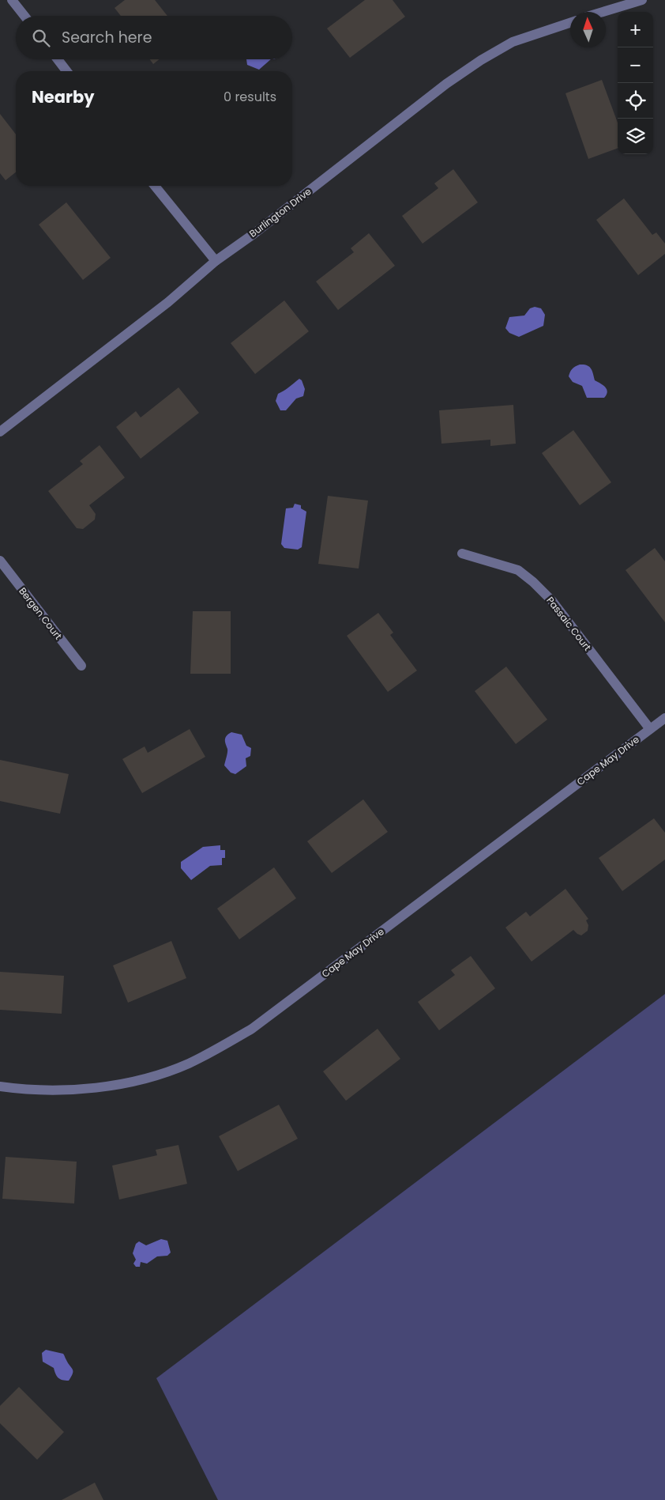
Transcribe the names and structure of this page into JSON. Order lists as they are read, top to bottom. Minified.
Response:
{"streets":{"street":["Burlington Drive","Bergen Court","Passaic Court","Cape May Drive"]},"crossings":[["Passaic Court","Cape May Drive"]],"north":"top","page":{"map_buttons":["+","−"],"search":"Search here","heading":["Nearby","0 results"]}}
